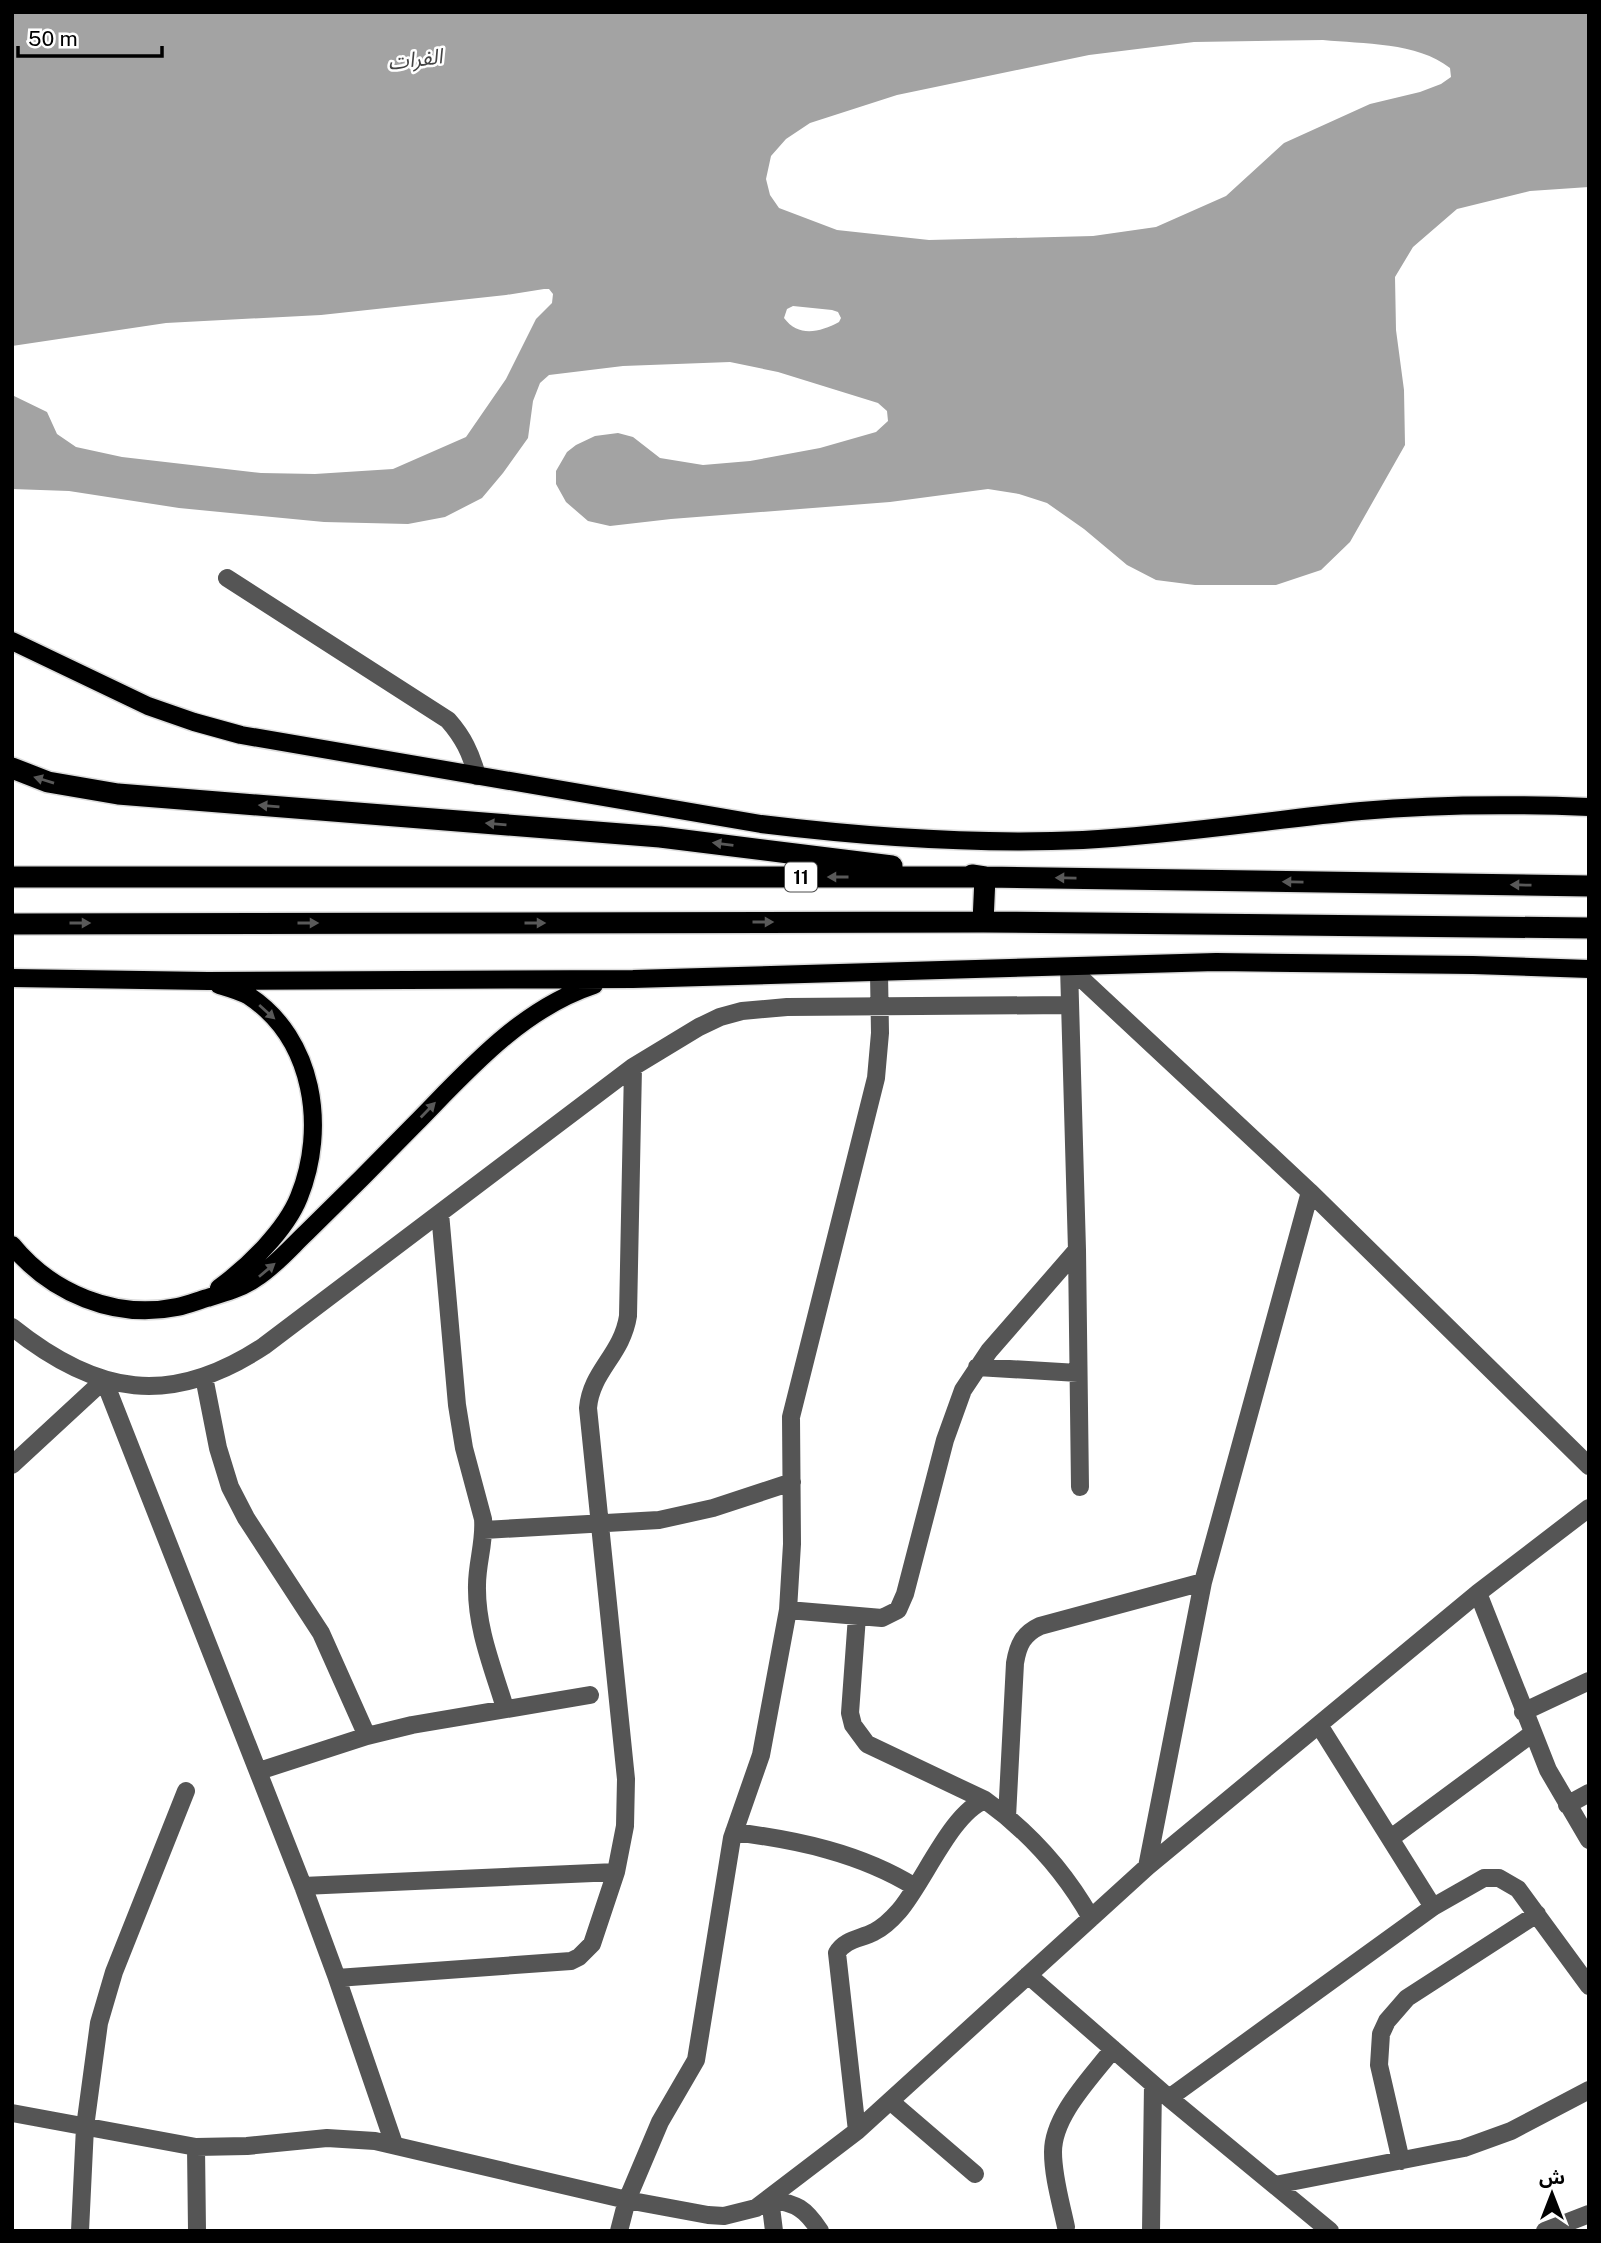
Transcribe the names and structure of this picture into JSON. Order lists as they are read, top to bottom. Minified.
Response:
{"streets":{"highway":["11"]},"water":["الفرات"],"scale_bar":"50 m","north":"top"}
